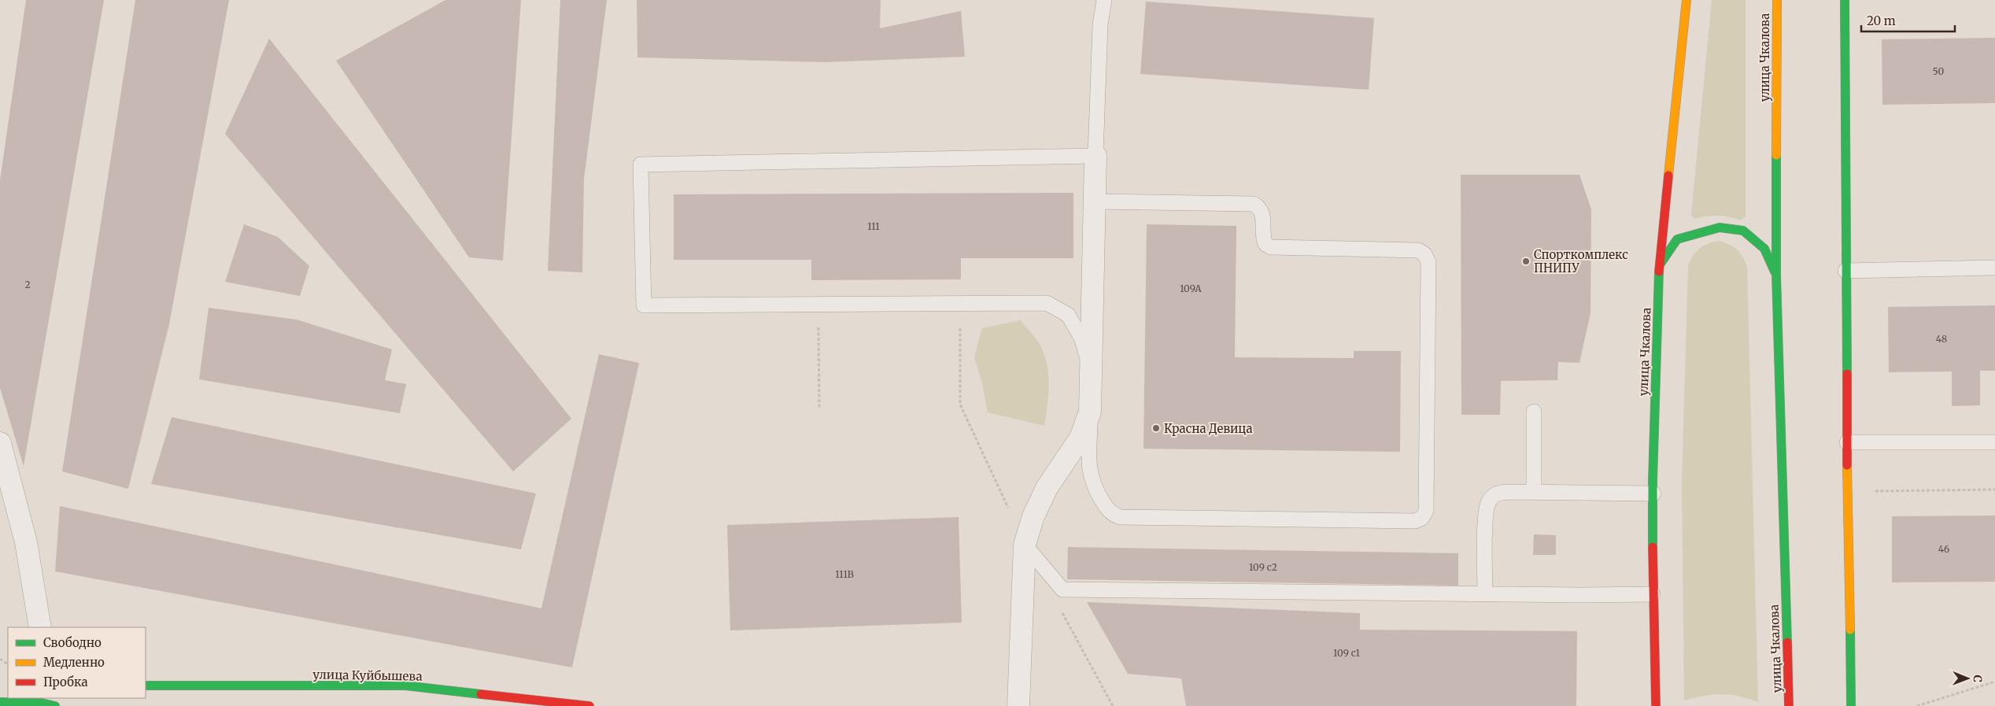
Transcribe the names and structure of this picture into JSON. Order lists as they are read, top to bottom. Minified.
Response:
{"streets":{"main road":["улица Чкалова","улица Куйбышева"]},"places":["Спорткомплекс ПНИПУ","Красна Девица"],"house_numbers":["50","111","2","109А","48","46","109 с2","111В","109 с1"],"legend":["Свободно","Медленно","Пробка"],"scale_bar":"20 m","north":"right"}
